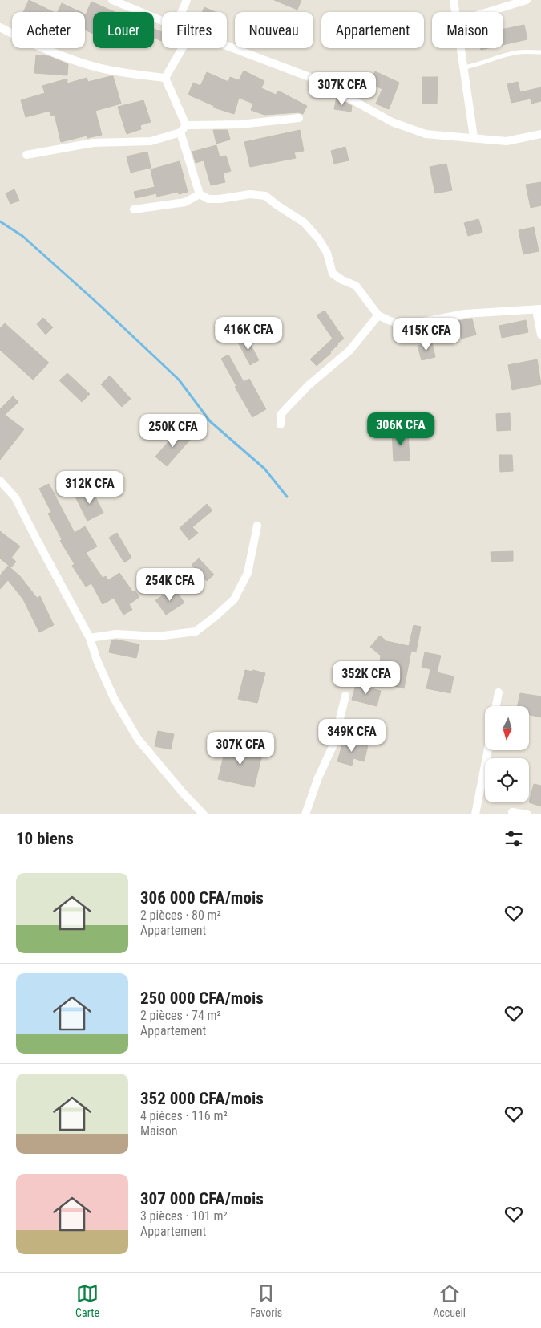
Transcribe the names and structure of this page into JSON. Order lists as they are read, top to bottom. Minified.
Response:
{"north":"bottom","page":{"chip":["Acheter","Louer","Filtres","Nouveau","Appartement","Maison"],"price":["307K CFA","416K CFA","415K CFA","306K CFA","250K CFA","312K CFA","254K CFA","352K CFA","349K CFA","307K CFA"],"heading":"10 biens","list":[{"name":"306 000 CFA/mois","note":"2 pièces · 80 m² · Appartement"},{"name":"250 000 CFA/mois","note":"2 pièces · 74 m² · Appartement"},{"name":"352 000 CFA/mois","note":"4 pièces · 116 m² · Maison"},{"name":"307 000 CFA/mois","note":"3 pièces · 101 m² · Appartement"}],"tabs":["Carte","Favoris","Accueil"]}}
